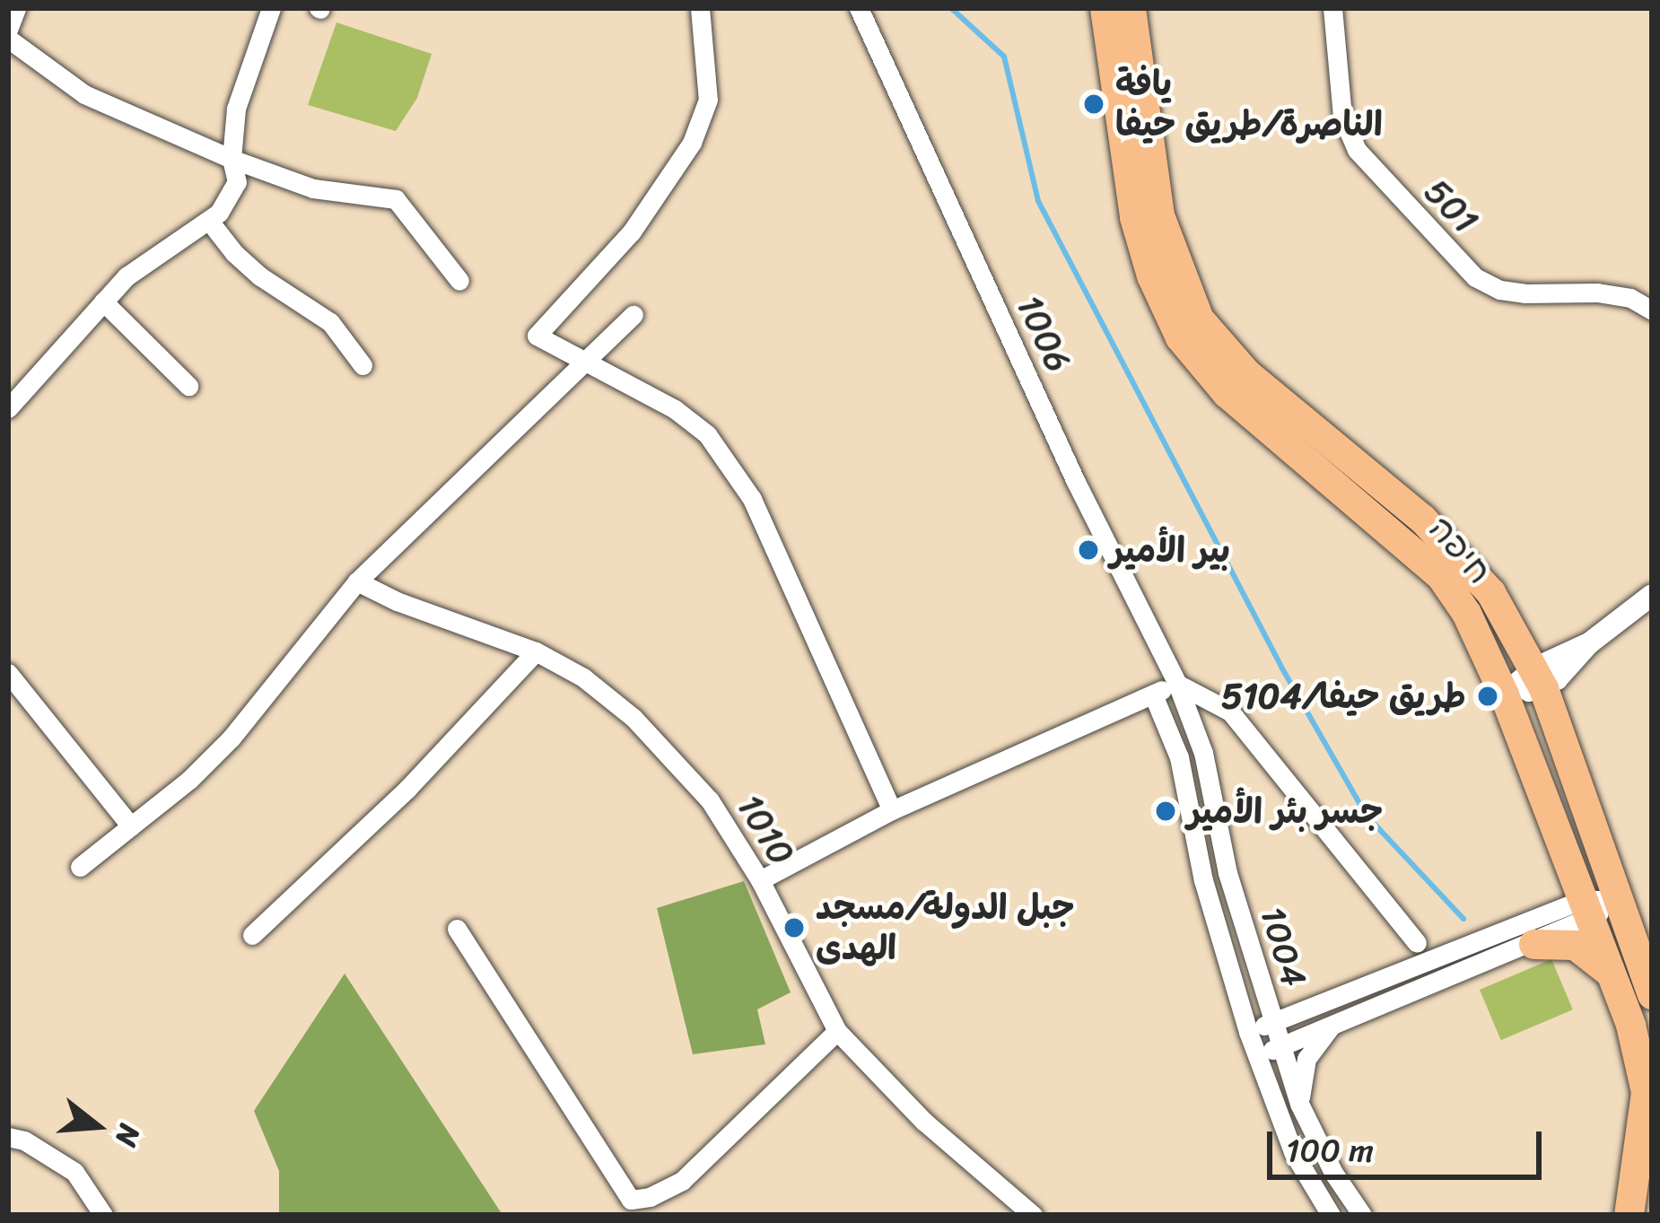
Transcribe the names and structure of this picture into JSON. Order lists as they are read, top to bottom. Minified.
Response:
{"streets":{"highway":["חיפה"],"street":["501","1006","1010","1004"]},"crossings":[["1006","1004"]],"places":["يافة الناصرة/طريق حيفا","بير الأمير","طريق حيفا/5104","جسر بئر الأمير","جبل الدولة/مسجد الهدى"],"scale_bar":"100 m","north":"right"}
